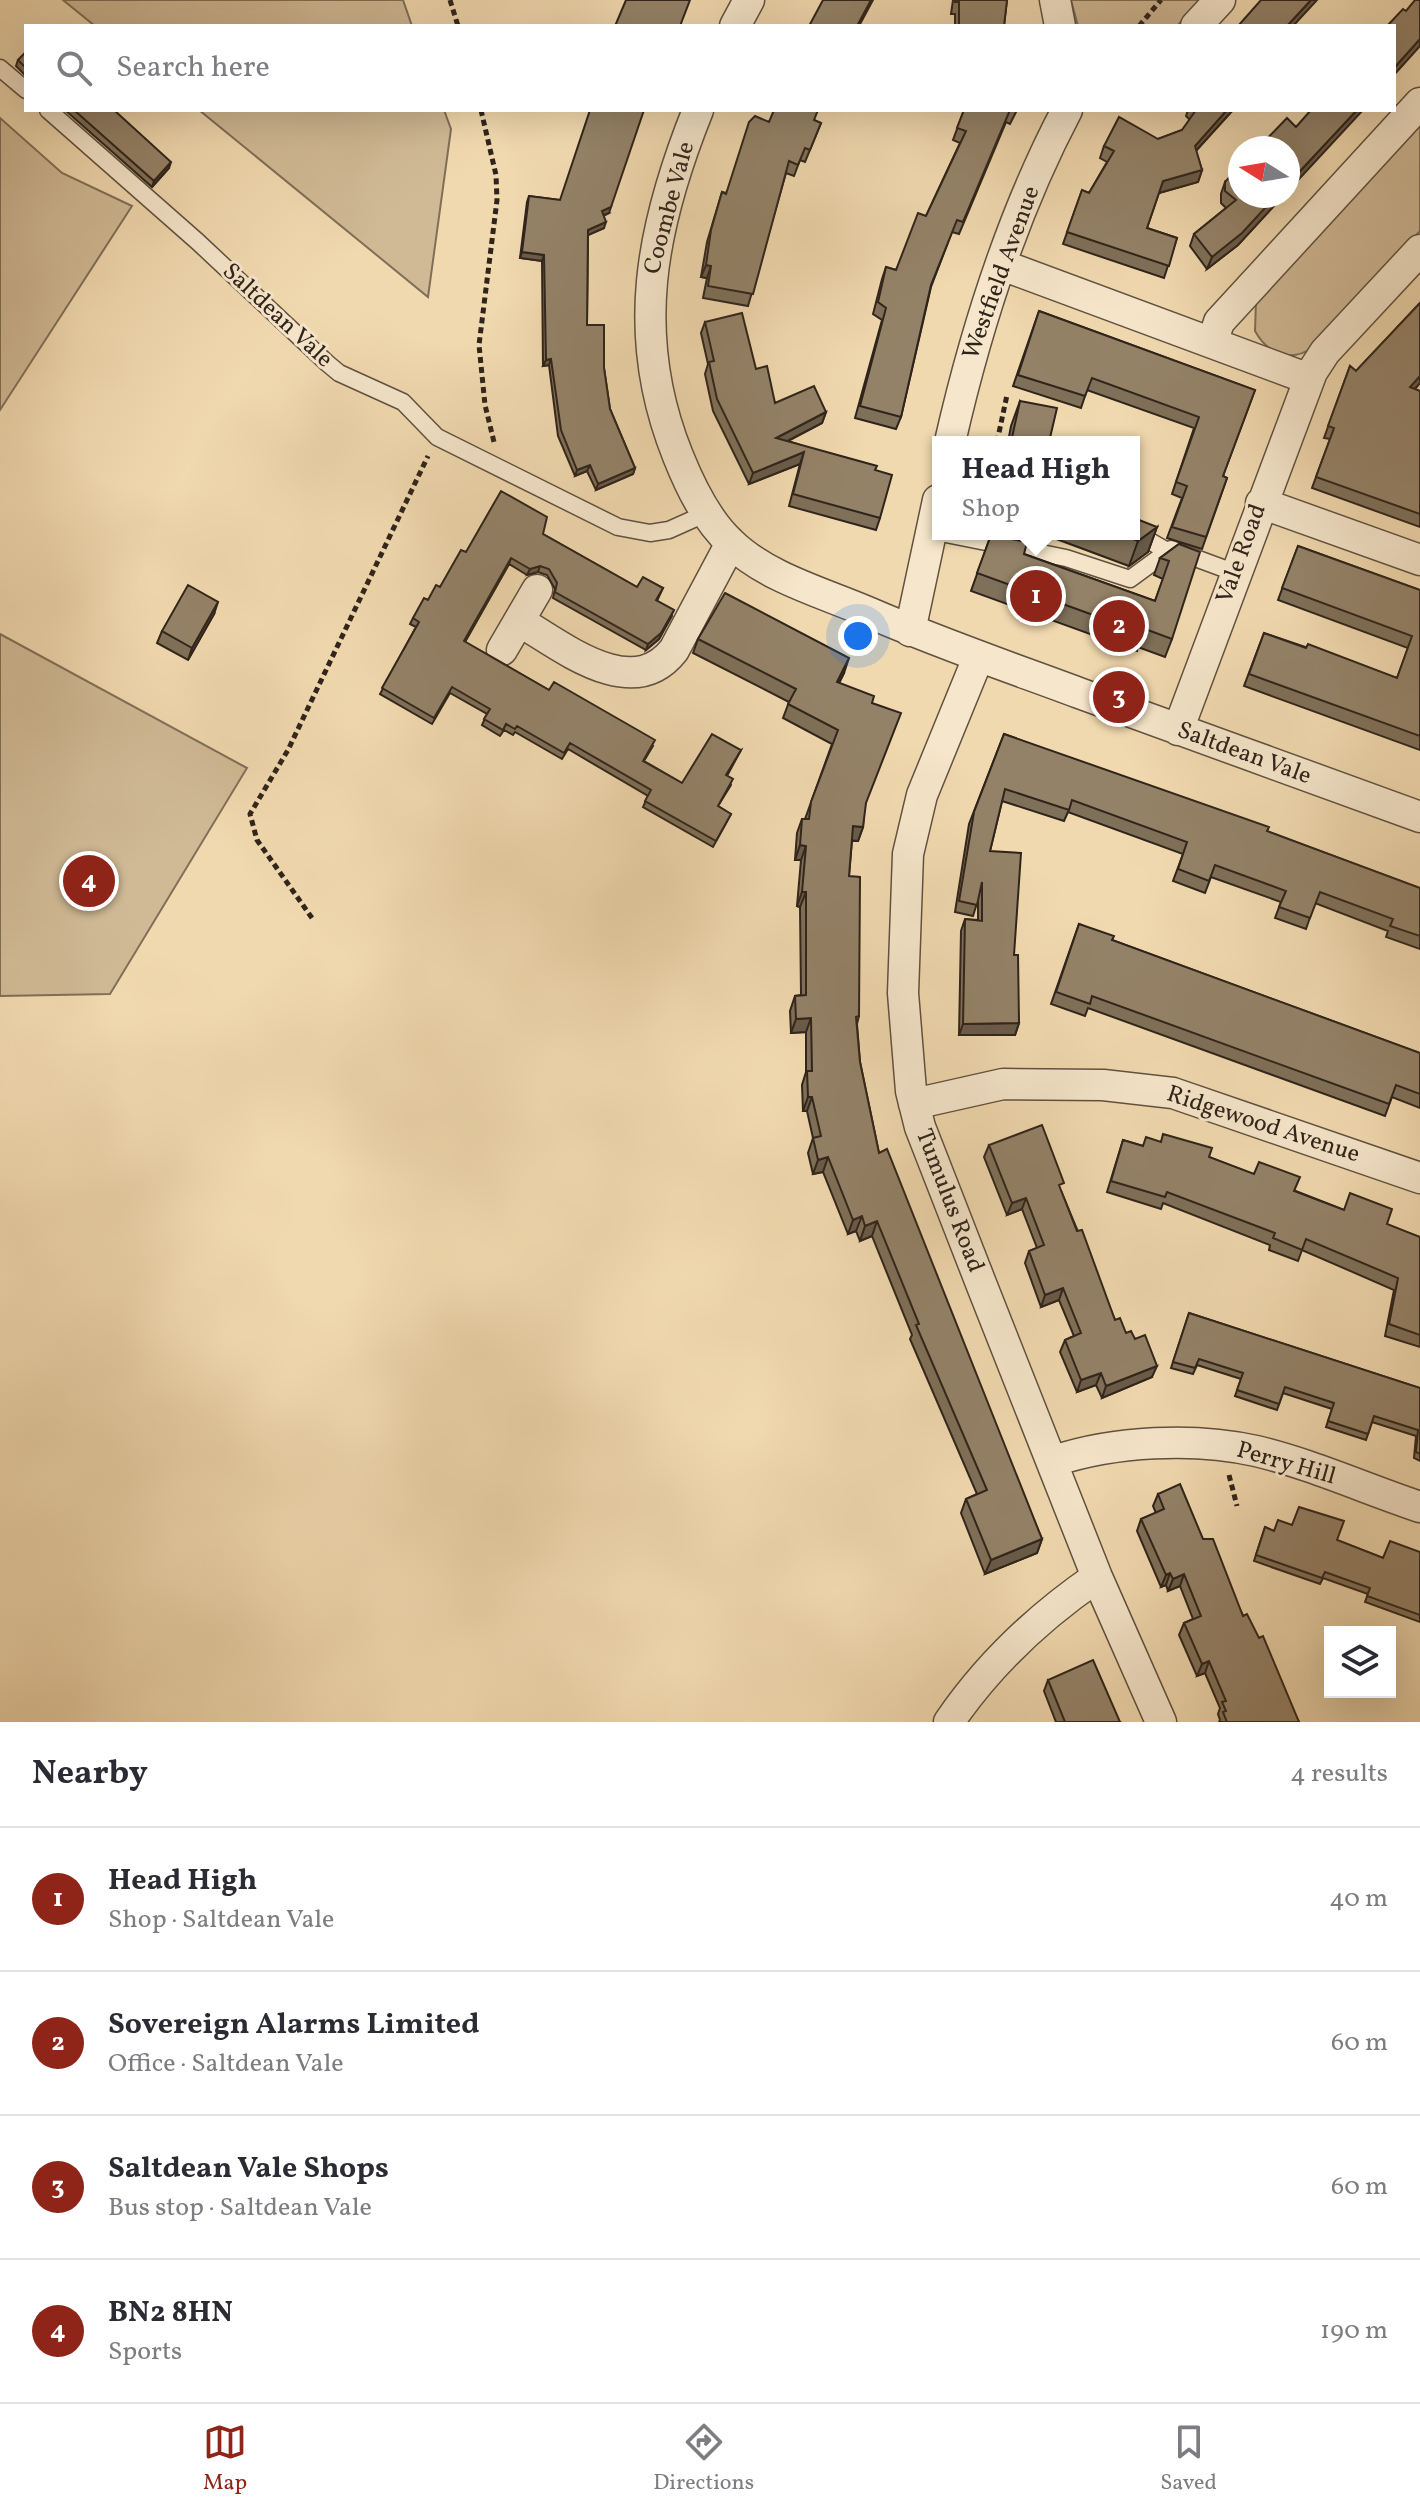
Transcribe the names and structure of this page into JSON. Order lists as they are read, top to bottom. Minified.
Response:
{"streets":{"street":["Coombe Vale","Westfield Avenue","Saltdean Vale","Vale Road","Ridgewood Avenue","Tumulus Road","Perry Hill"]},"crossings":[["Coombe Vale","Saltdean Vale"],["Coombe Vale","Tumulus Road"],["Saltdean Vale","Vale Road"],["Saltdean Vale","Tumulus Road"],["Ridgewood Avenue","Tumulus Road"],["Tumulus Road","Perry Hill"]],"north":"left","page":{"search":"Search here","popup":["Head High","Shop"],"pins":["1","2","3","4"],"heading":["Nearby","4 results"],"list":[{"mark":"1","name":"Head High","note":"Shop · Saltdean Vale","value":"40 m"},{"mark":"2","name":"Sovereign Alarms Limited","note":"Office · Saltdean Vale","value":"60 m"},{"mark":"3","name":"Saltdean Vale Shops","note":"Bus stop · Saltdean Vale","value":"60 m"},{"mark":"4","name":"BN2 8HN","note":"Sports","value":"190 m"}],"nav":["Map","Directions","Saved"]}}
